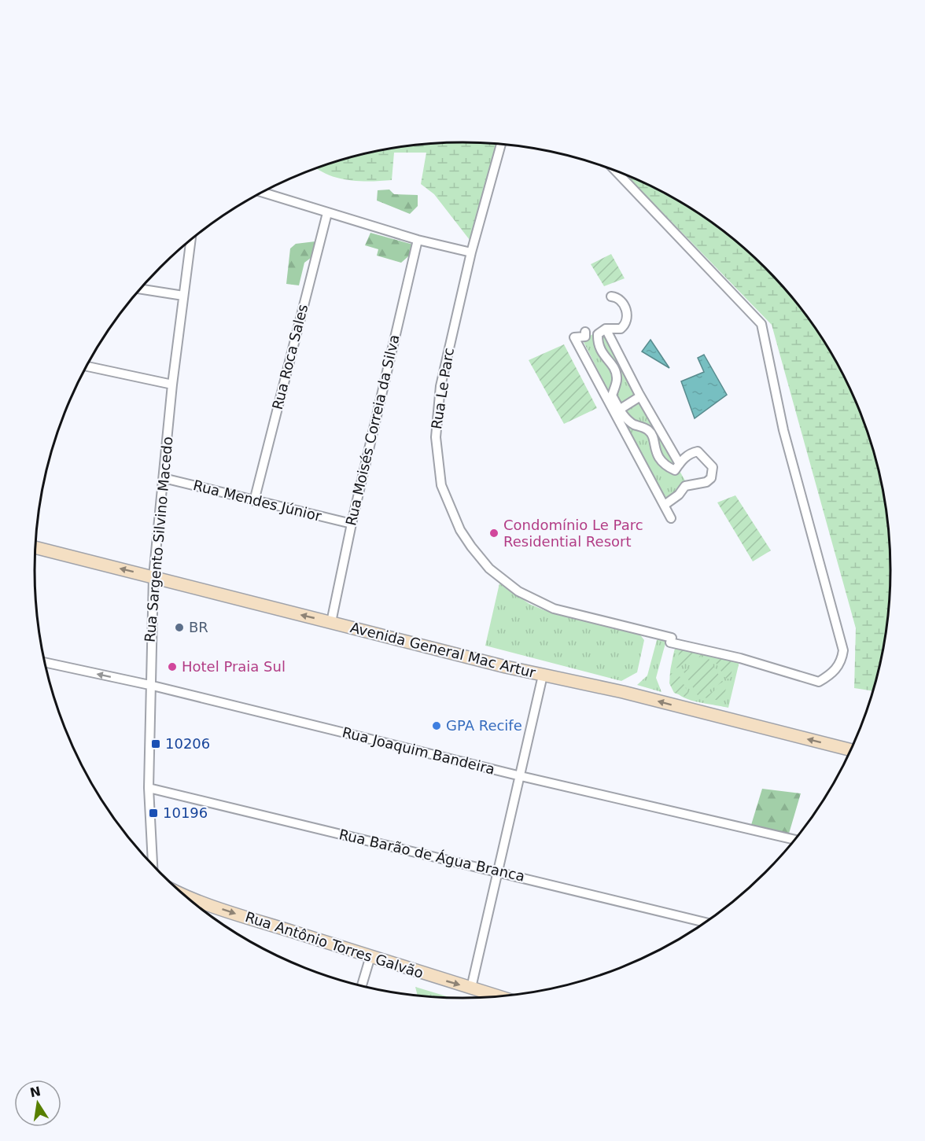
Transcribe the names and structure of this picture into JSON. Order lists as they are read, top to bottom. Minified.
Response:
{"streets":{"main road":["Avenida General Mac Artur","Rua Antônio Torres Galvão"],"street":["Rua Roca Sales","Rua Le Parc","Rua Moisés Correia da Silva","Rua Mendes Júnior","Rua Sargento Silvino Macedo","Rua Joaquim Bandeira","Rua Barão de Água Branca"]},"crossings":[["Rua Roca Sales","Rua Mendes Júnior"],["Rua Moisés Correia da Silva","Rua Mendes Júnior"],["Rua Moisés Correia da Silva","Avenida General Mac Artur"],["Rua Mendes Júnior","Rua Sargento Silvino Macedo"],["Rua Sargento Silvino Macedo","Avenida General Mac Artur"],["Rua Sargento Silvino Macedo","Rua Joaquim Bandeira"],["Rua Sargento Silvino Macedo","Rua Barão de Água Branca"]],"one_way":["Avenida General Mac Artur","Rua Antônio Torres Galvão"],"places":{"other":["Condomínio Le Parc Residential Resort","BR","Hotel Praia Sul","GPA Recife"],"transit":["10206","10196"]},"north":"top"}
